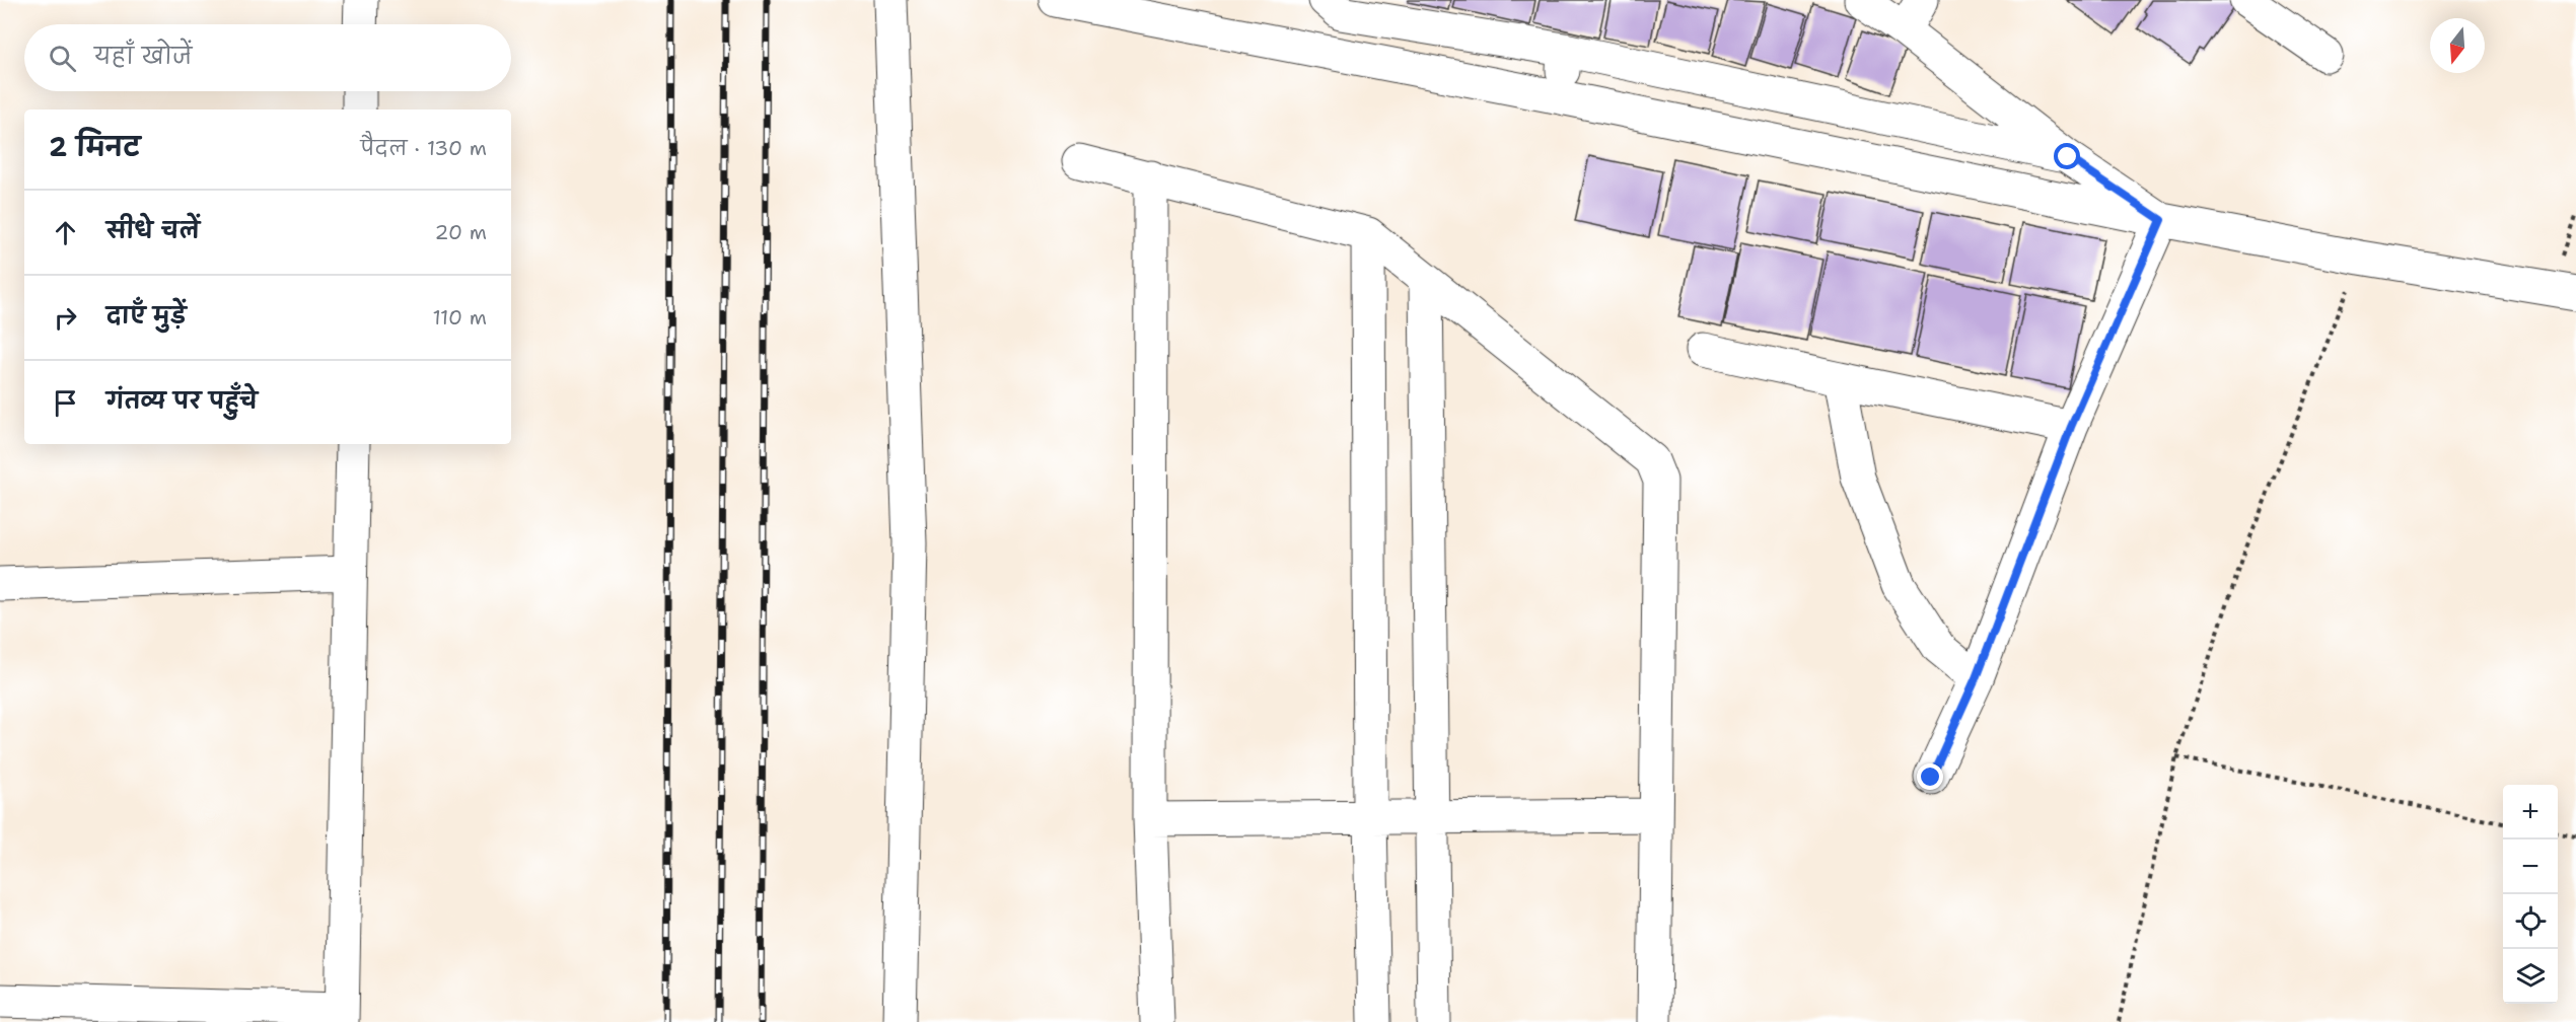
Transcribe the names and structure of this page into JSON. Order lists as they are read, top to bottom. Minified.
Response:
{"north":"bottom","page":{"search":"यहाँ खोजें","heading":["2 मिनट","पैदल · 130 m"],"list":[["सीधे चलें","20 m"],["दाएँ मुड़ें","110 m"],"गंतव्य पर पहुँचे"],"map_buttons":["+","−"]}}
